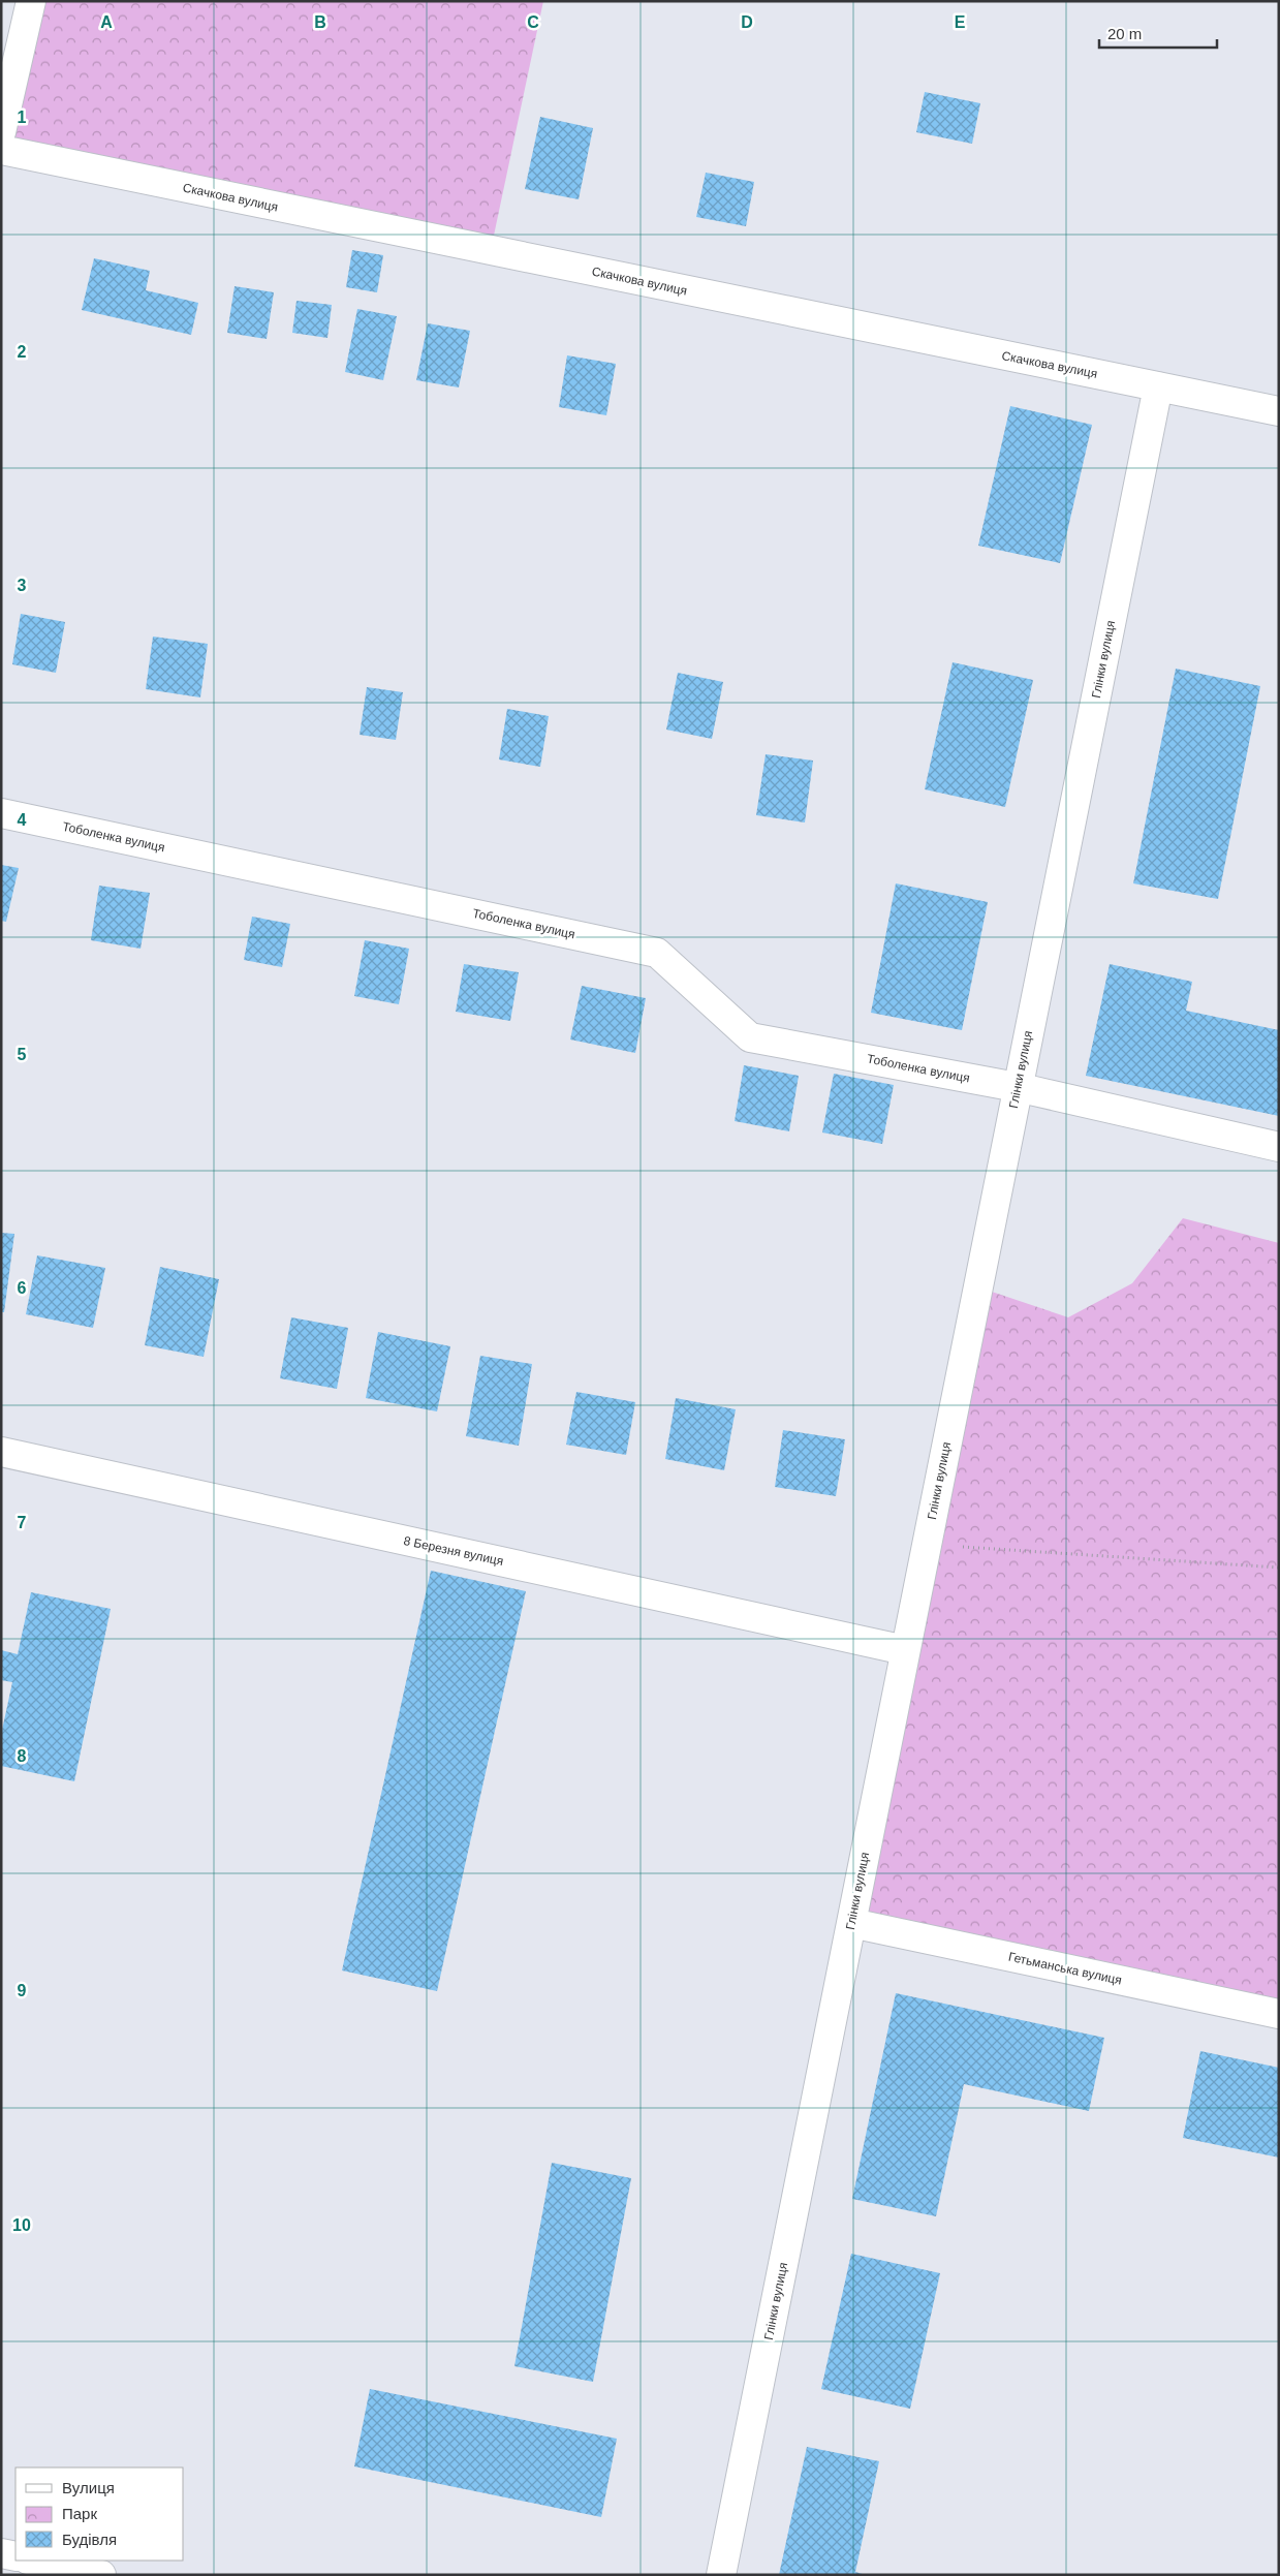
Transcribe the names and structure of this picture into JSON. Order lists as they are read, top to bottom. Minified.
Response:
{"streets":{"street":["Скачкова вулиця","Глінки вулиця","Тоболенка вулиця","8 Березня вулиця","Гетьманська вулиця"]},"crossings":[["Скачкова вулиця","Глінки вулиця"],["Глінки вулиця","Тоболенка вулиця"],["Глінки вулиця","8 Березня вулиця"],["Глінки вулиця","Гетьманська вулиця"]],"legend":["Вулиця","Парк","Будівля"],"scale_bar":"20 m","grid":{"columns":["A","B","C","D","E"],"rows":["1","2","3","4","5","6","7","8","9","10"]}}
